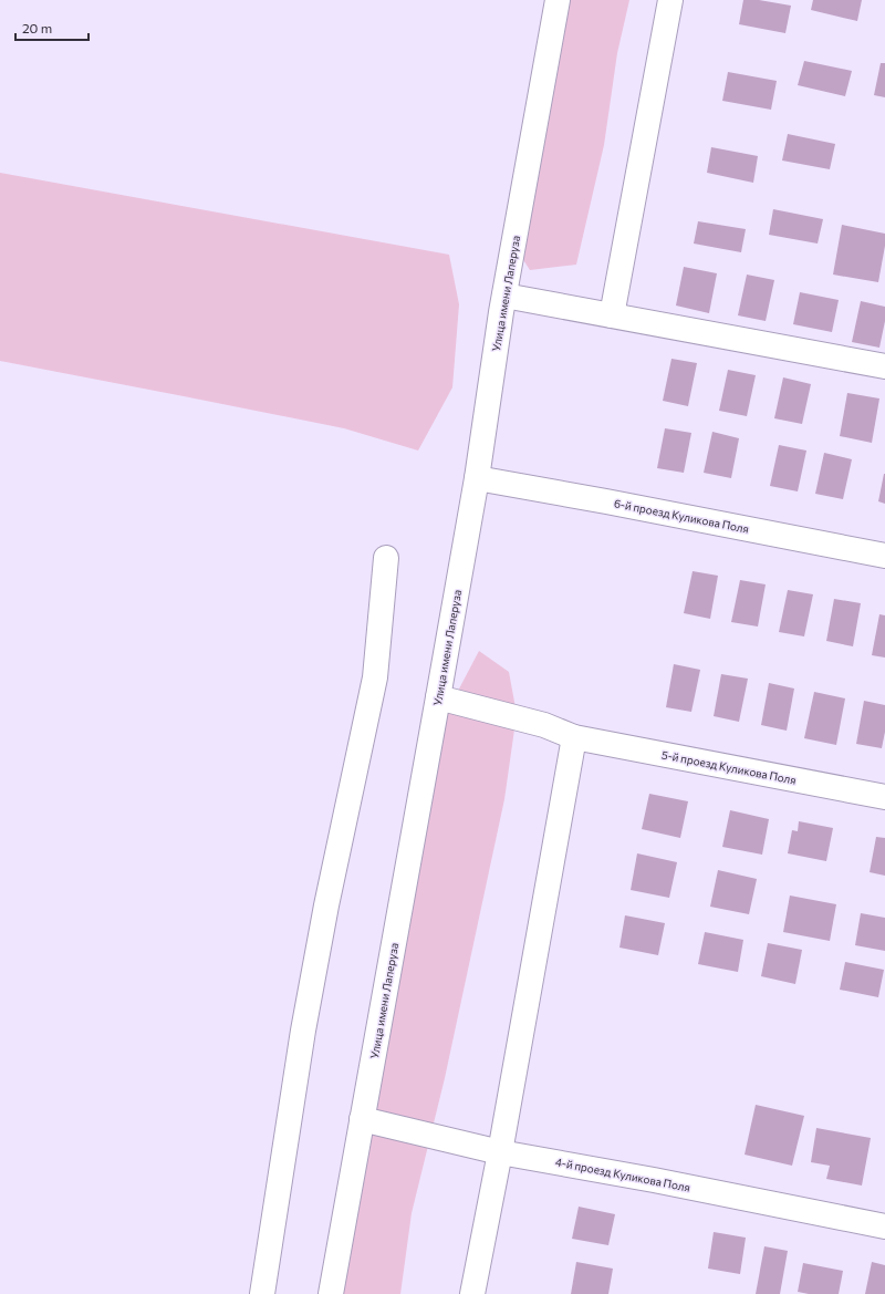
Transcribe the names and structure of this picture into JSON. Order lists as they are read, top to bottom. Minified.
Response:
{"streets":{"street":["Улица имени Лаперуза","6-й проезд Куликова Поля","5-й проезд Куликова Поля","4-й проезд Куликова Поля"]},"crossings":[["Улица имени Лаперуза","6-й проезд Куликова Поля"],["Улица имени Лаперуза","5-й проезд Куликова Поля"],["Улица имени Лаперуза","4-й проезд Куликова Поля"]],"scale_bar":"20 m"}
